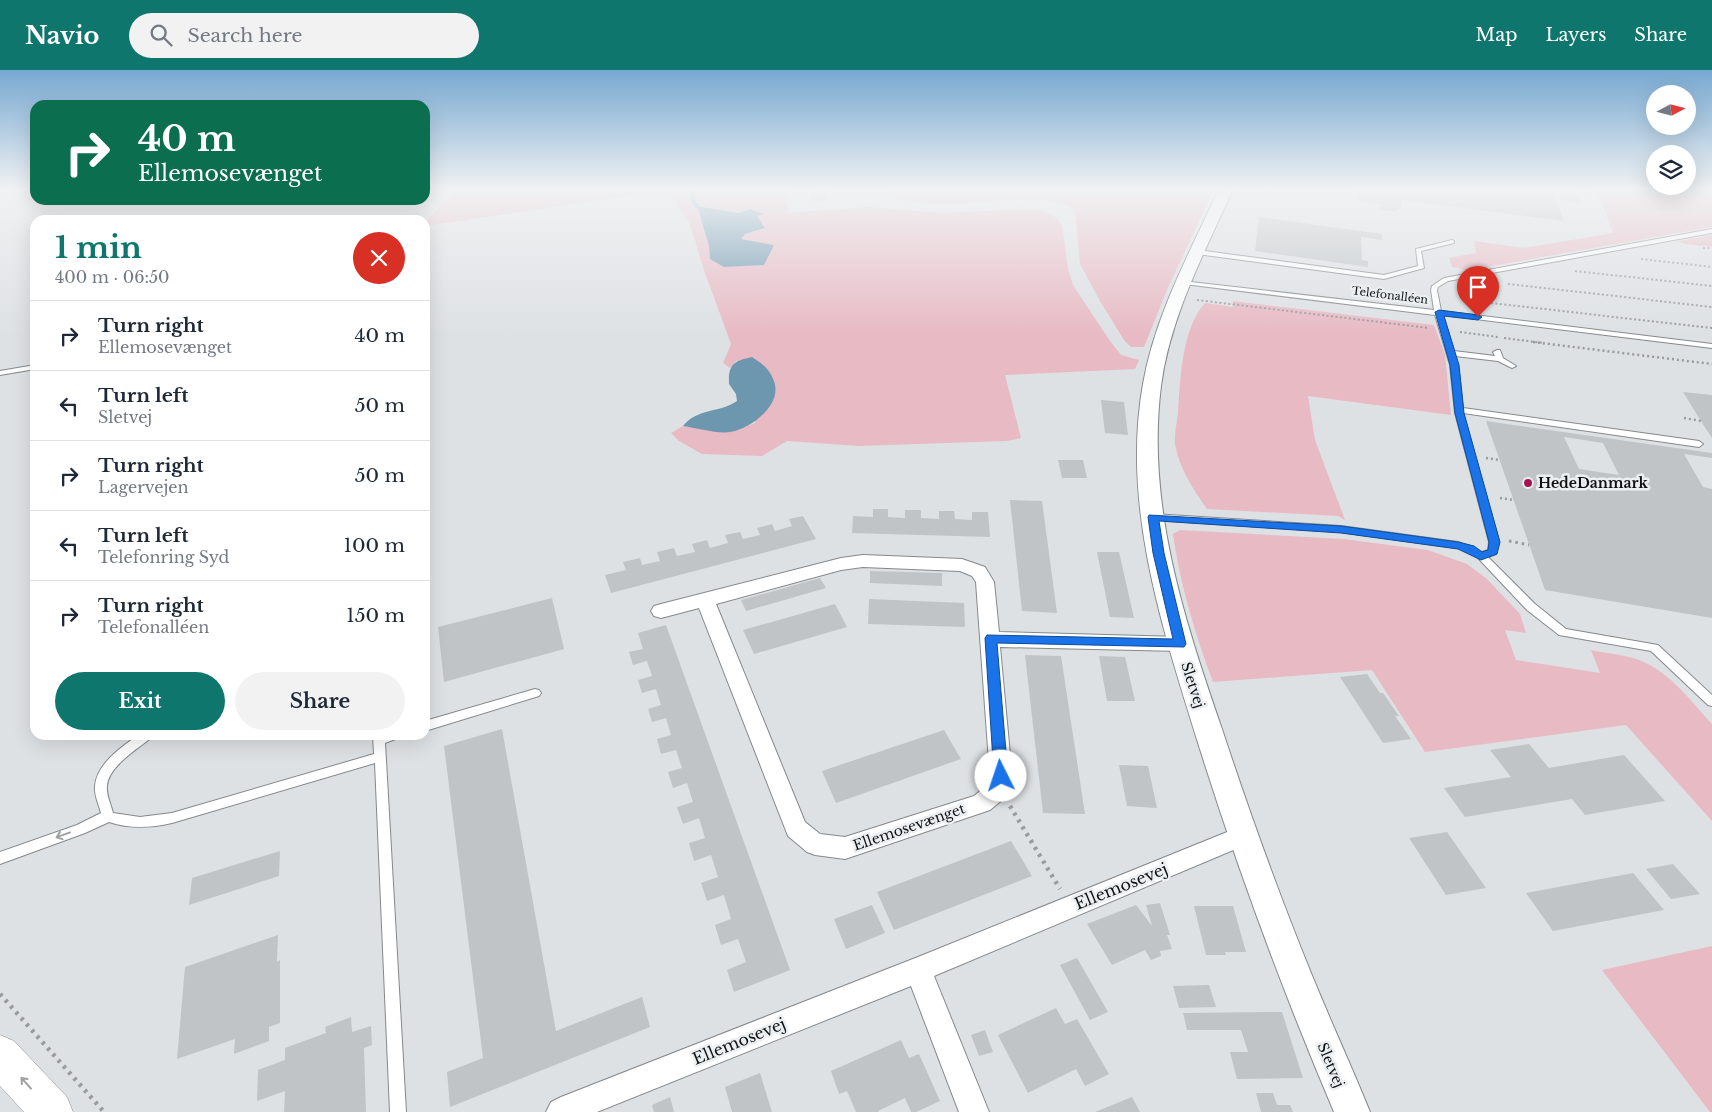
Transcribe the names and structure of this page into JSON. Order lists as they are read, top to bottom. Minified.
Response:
{"streets":{"street":["Sletvej","Ellemosevænget","Ellemosevej"],"lane":["Telefonalléen"]},"crossings":[["Telefonalléen","Sletvej"],["Sletvej","Ellemosevej"]],"places":["HedeDanmark"],"north":"right","page":{"header":"Navio","search":"Search here","nav":["Map","Layers","Share"],"turn":["40 m","Ellemosevænget"],"heading":["1 min","400 m · 06:50"],"list":[{"name":"Turn right","note":"Ellemosevænget","value":"40 m"},{"name":"Turn left","note":"Sletvej","value":"50 m"},{"name":"Turn right","note":"Lagervejen","value":"50 m"},{"name":"Turn left","note":"Telefonring Syd","value":"100 m"},{"name":"Turn right","note":"Telefonalléen","value":"150 m"}],"buttons":["Exit","Share"]}}
